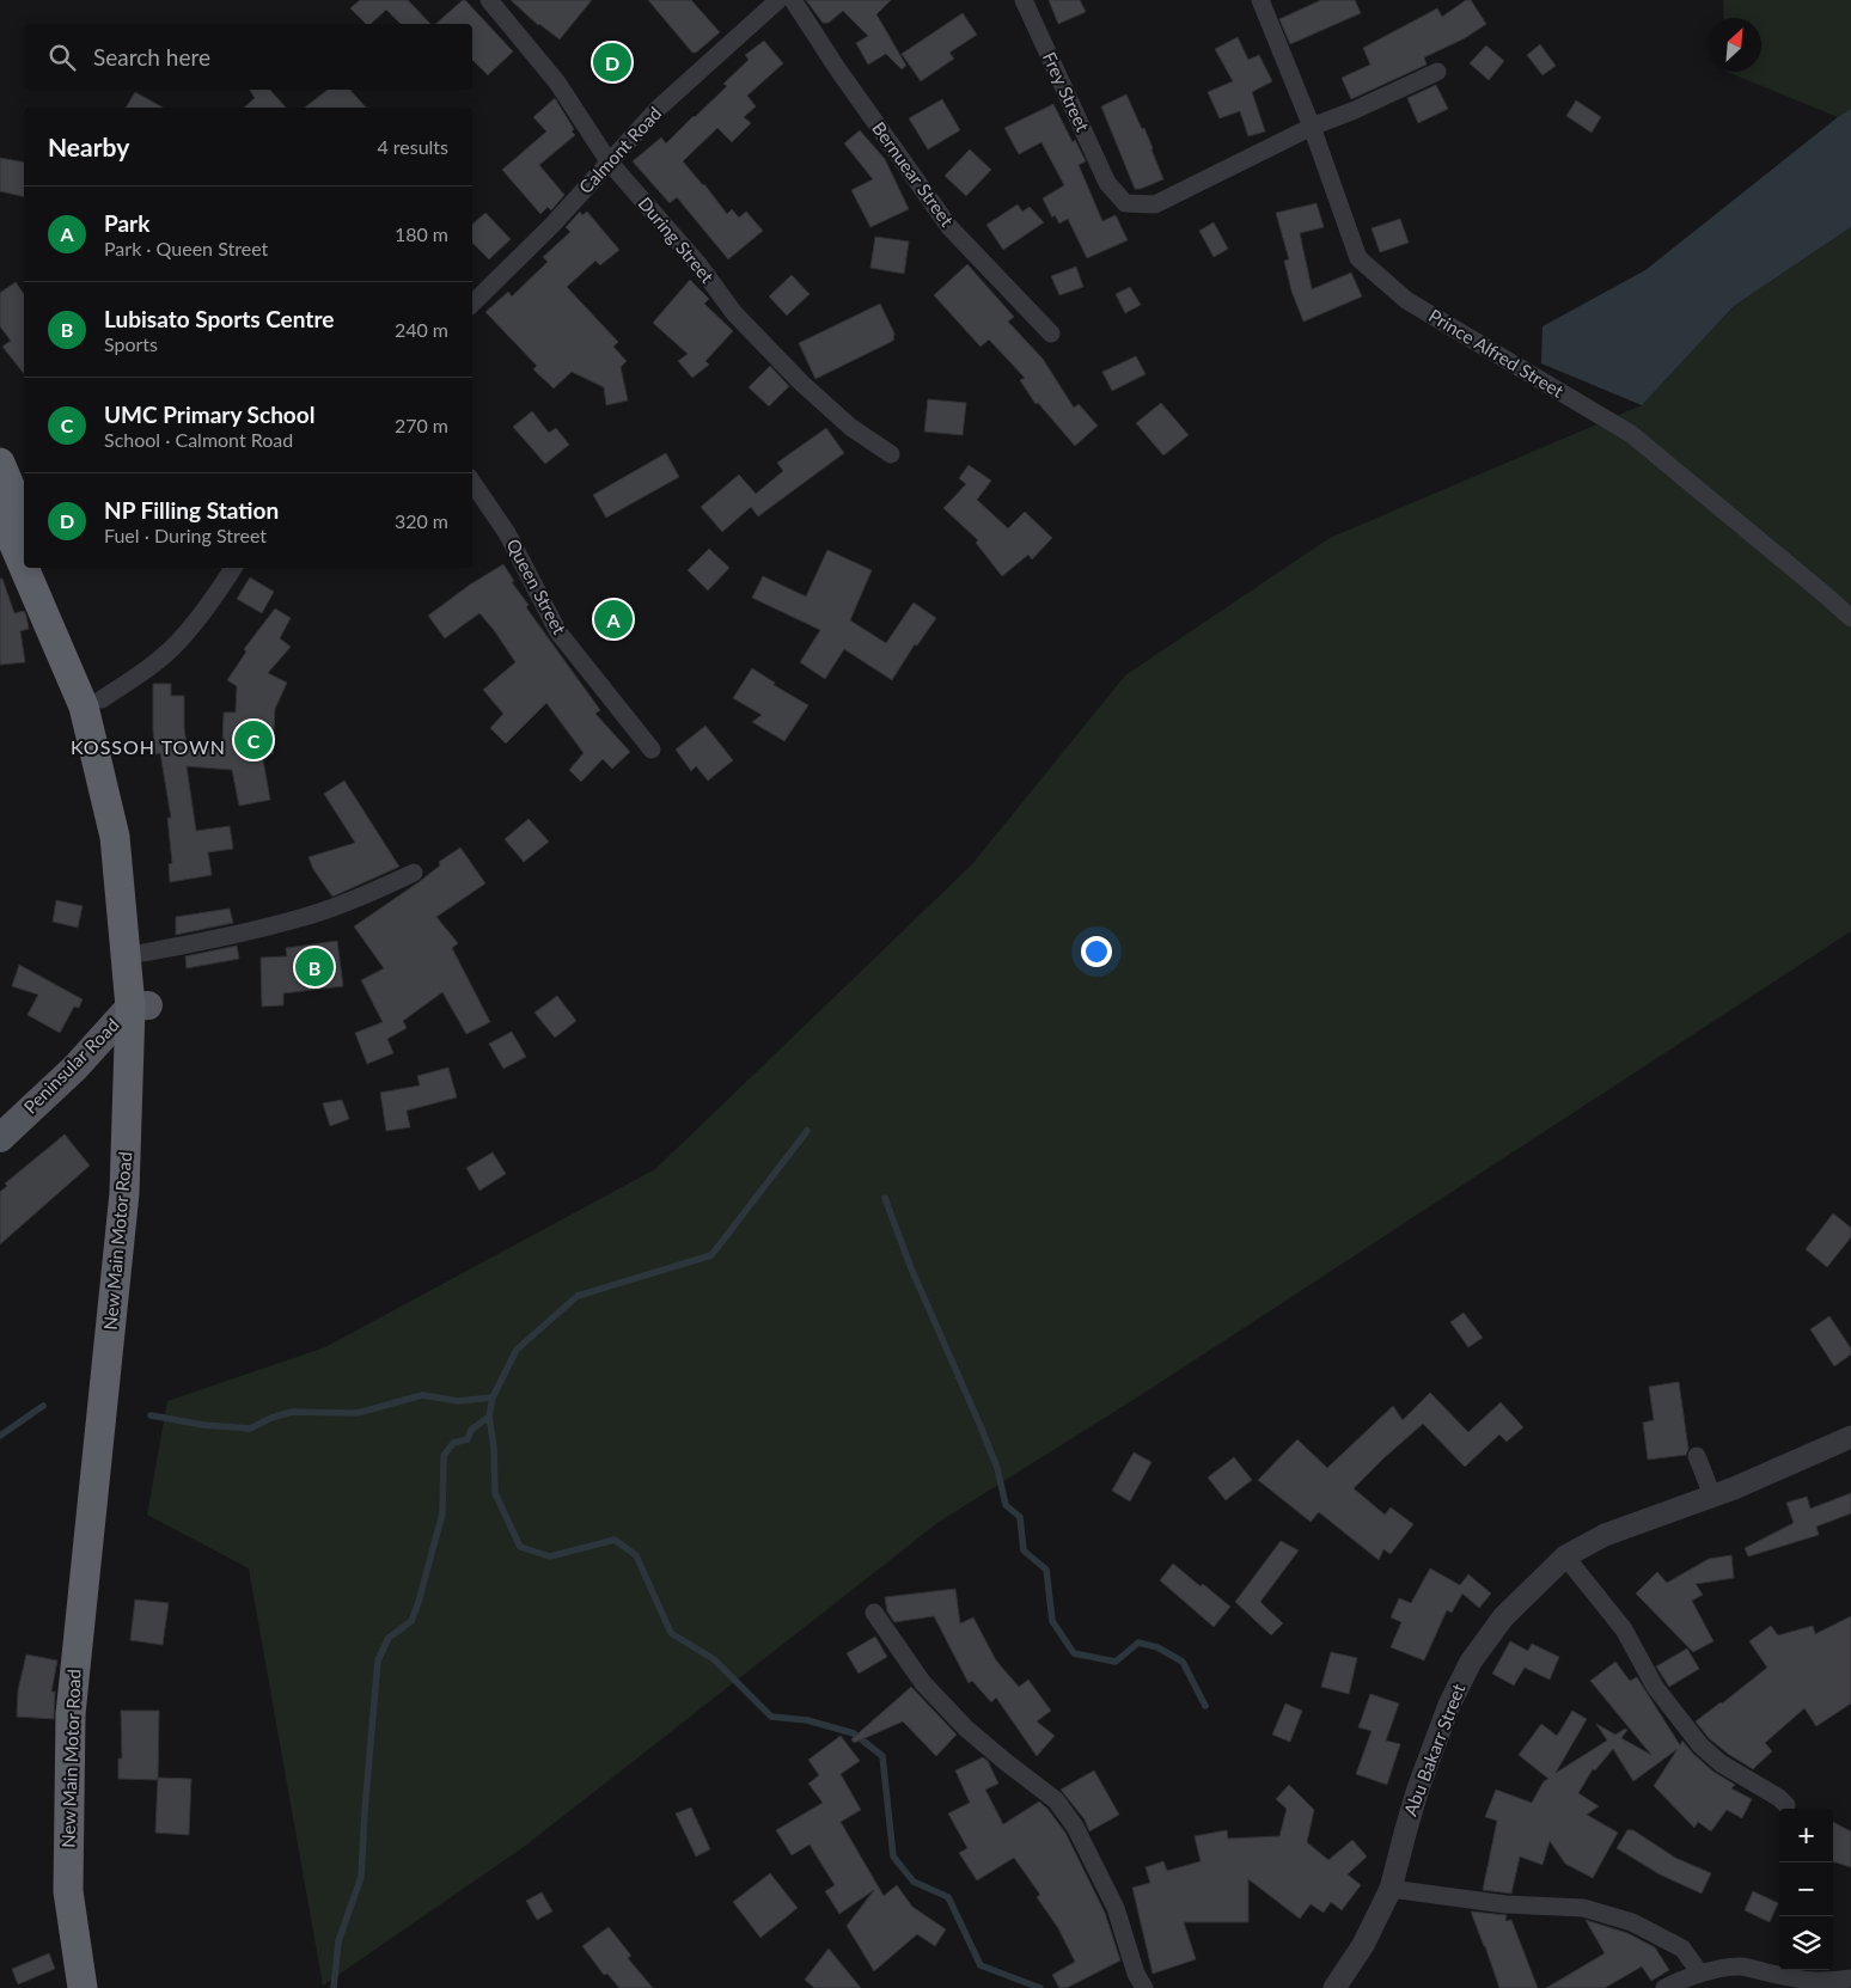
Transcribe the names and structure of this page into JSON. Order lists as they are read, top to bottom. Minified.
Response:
{"streets":{"highway":["New Main Motor Road"],"main road":["Peninsular Road"],"street":["Frey Street","Calmont Road","Bernuear Street","During Street","Prince Alfred Street","Queen Street","Abu Bakarr Street"]},"crossings":[["Frey Street","Prince Alfred Street"],["Calmont Road","During Street"],["Peninsular Road","New Main Motor Road"]],"districts":["KOSSOH TOWN"],"north":"top right","page":{"search":"Search here","pins":["D","A","C","B"],"heading":["Nearby","4 results"],"list":[{"mark":"A","name":"Park","note":"Park · Queen Street","value":"180 m"},{"mark":"B","name":"Lubisato Sports Centre","note":"Sports","value":"240 m"},{"mark":"C","name":"UMC Primary School","note":"School · Calmont Road","value":"270 m"},{"mark":"D","name":"NP Filling Station","note":"Fuel · During Street","value":"320 m"}],"map_buttons":["+","−"]}}
